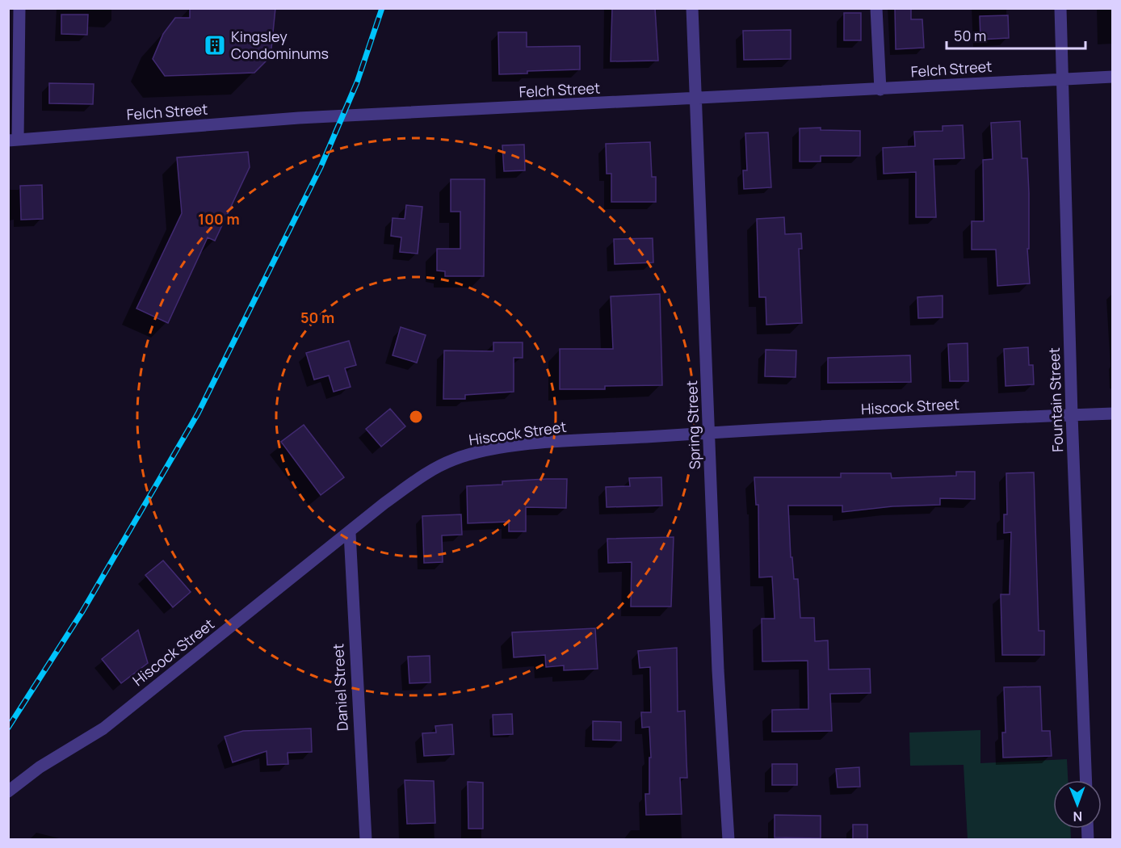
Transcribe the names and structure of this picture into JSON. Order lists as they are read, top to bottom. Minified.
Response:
{"streets":{"street":["Felch Street","Fountain Street","Hiscock Street","Spring Street","Daniel Street"]},"crossings":[["Felch Street","Fountain Street"],["Felch Street","Spring Street"],["Fountain Street","Hiscock Street"],["Hiscock Street","Spring Street"],["Hiscock Street","Daniel Street"]],"places":{"building":["Kingsley Condominums"]},"scale_bar":"50 m","north":"bottom","rings":["100 m","50 m"]}
